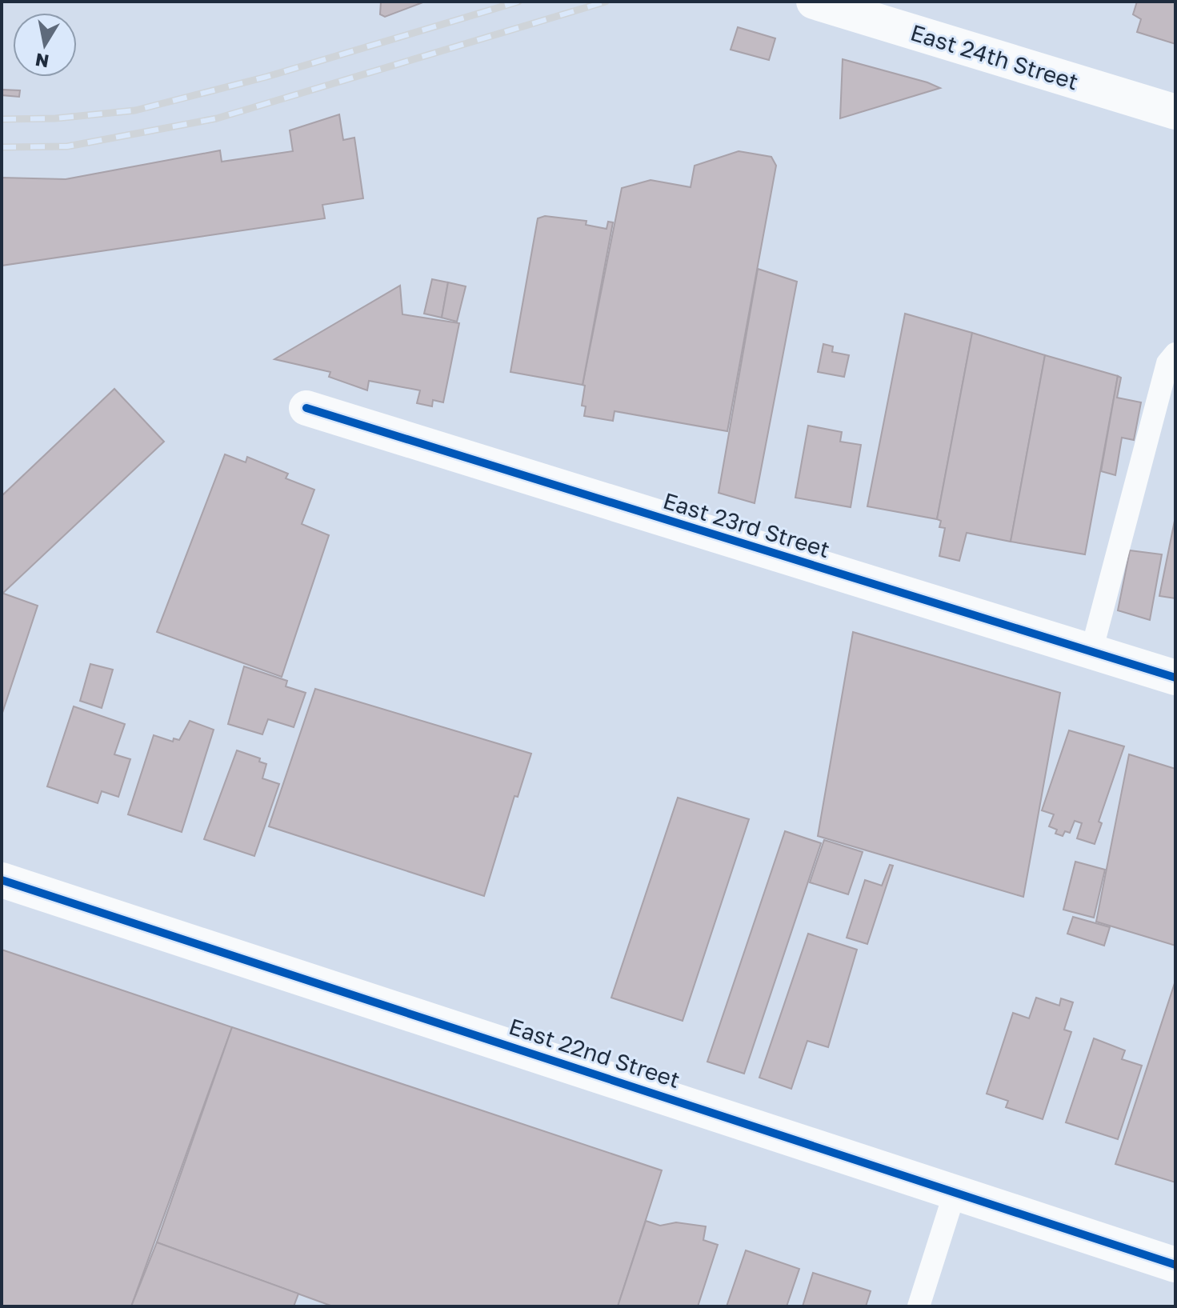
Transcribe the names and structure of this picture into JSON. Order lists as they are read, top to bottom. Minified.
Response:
{"streets":{"street":["East 24th Street","East 23rd Street","East 22nd Street"]},"north":"bottom"}
